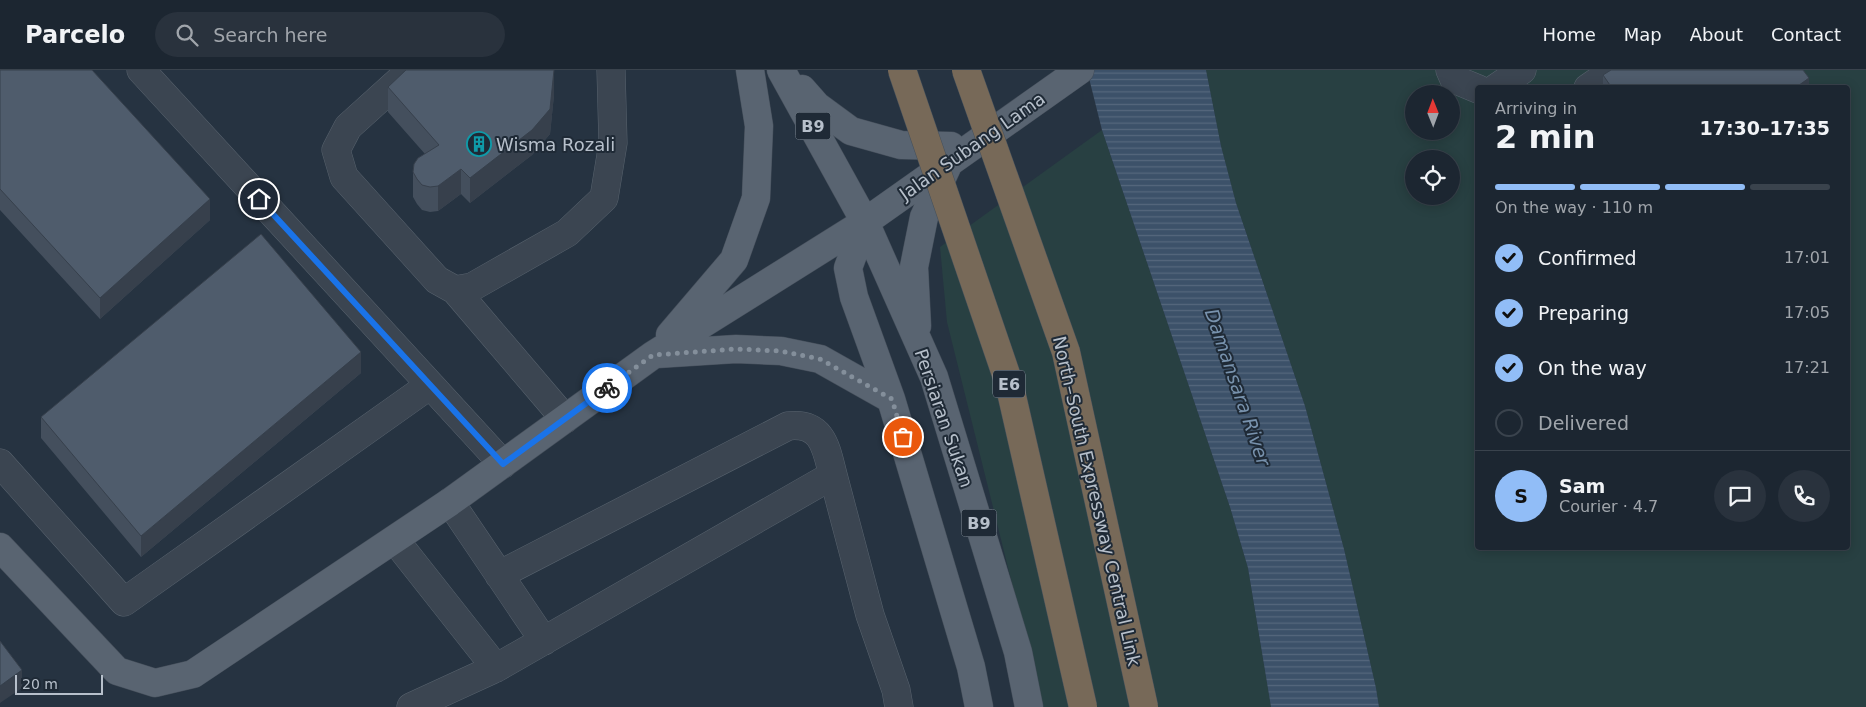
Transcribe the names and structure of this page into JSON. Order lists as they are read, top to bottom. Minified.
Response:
{"streets":{"highway":["E6","North–South Expressway Central Link"],"main road":["B9","Jalan Subang Lama","Persiaran Sukan"]},"crossings":[["Jalan Subang Lama","Persiaran Sukan"]],"water":["Damansara River"],"places":{"building":["Wisma Rozali"]},"scale_bar":"20 m","north":"top","page":{"header":"Parcelo","search":"Search here","nav":["Home","Map","About","Contact"],"heading":["2 min","Arriving in","17:30–17:35"],"panel":["Sam","Courier · 4.7"],"bar":"On the way · 110 m","list":[["Confirmed","17:01"],["Preparing","17:05"],["On the way","17:21"],"Delivered"],"round":"S","scale":"20 m"}}
